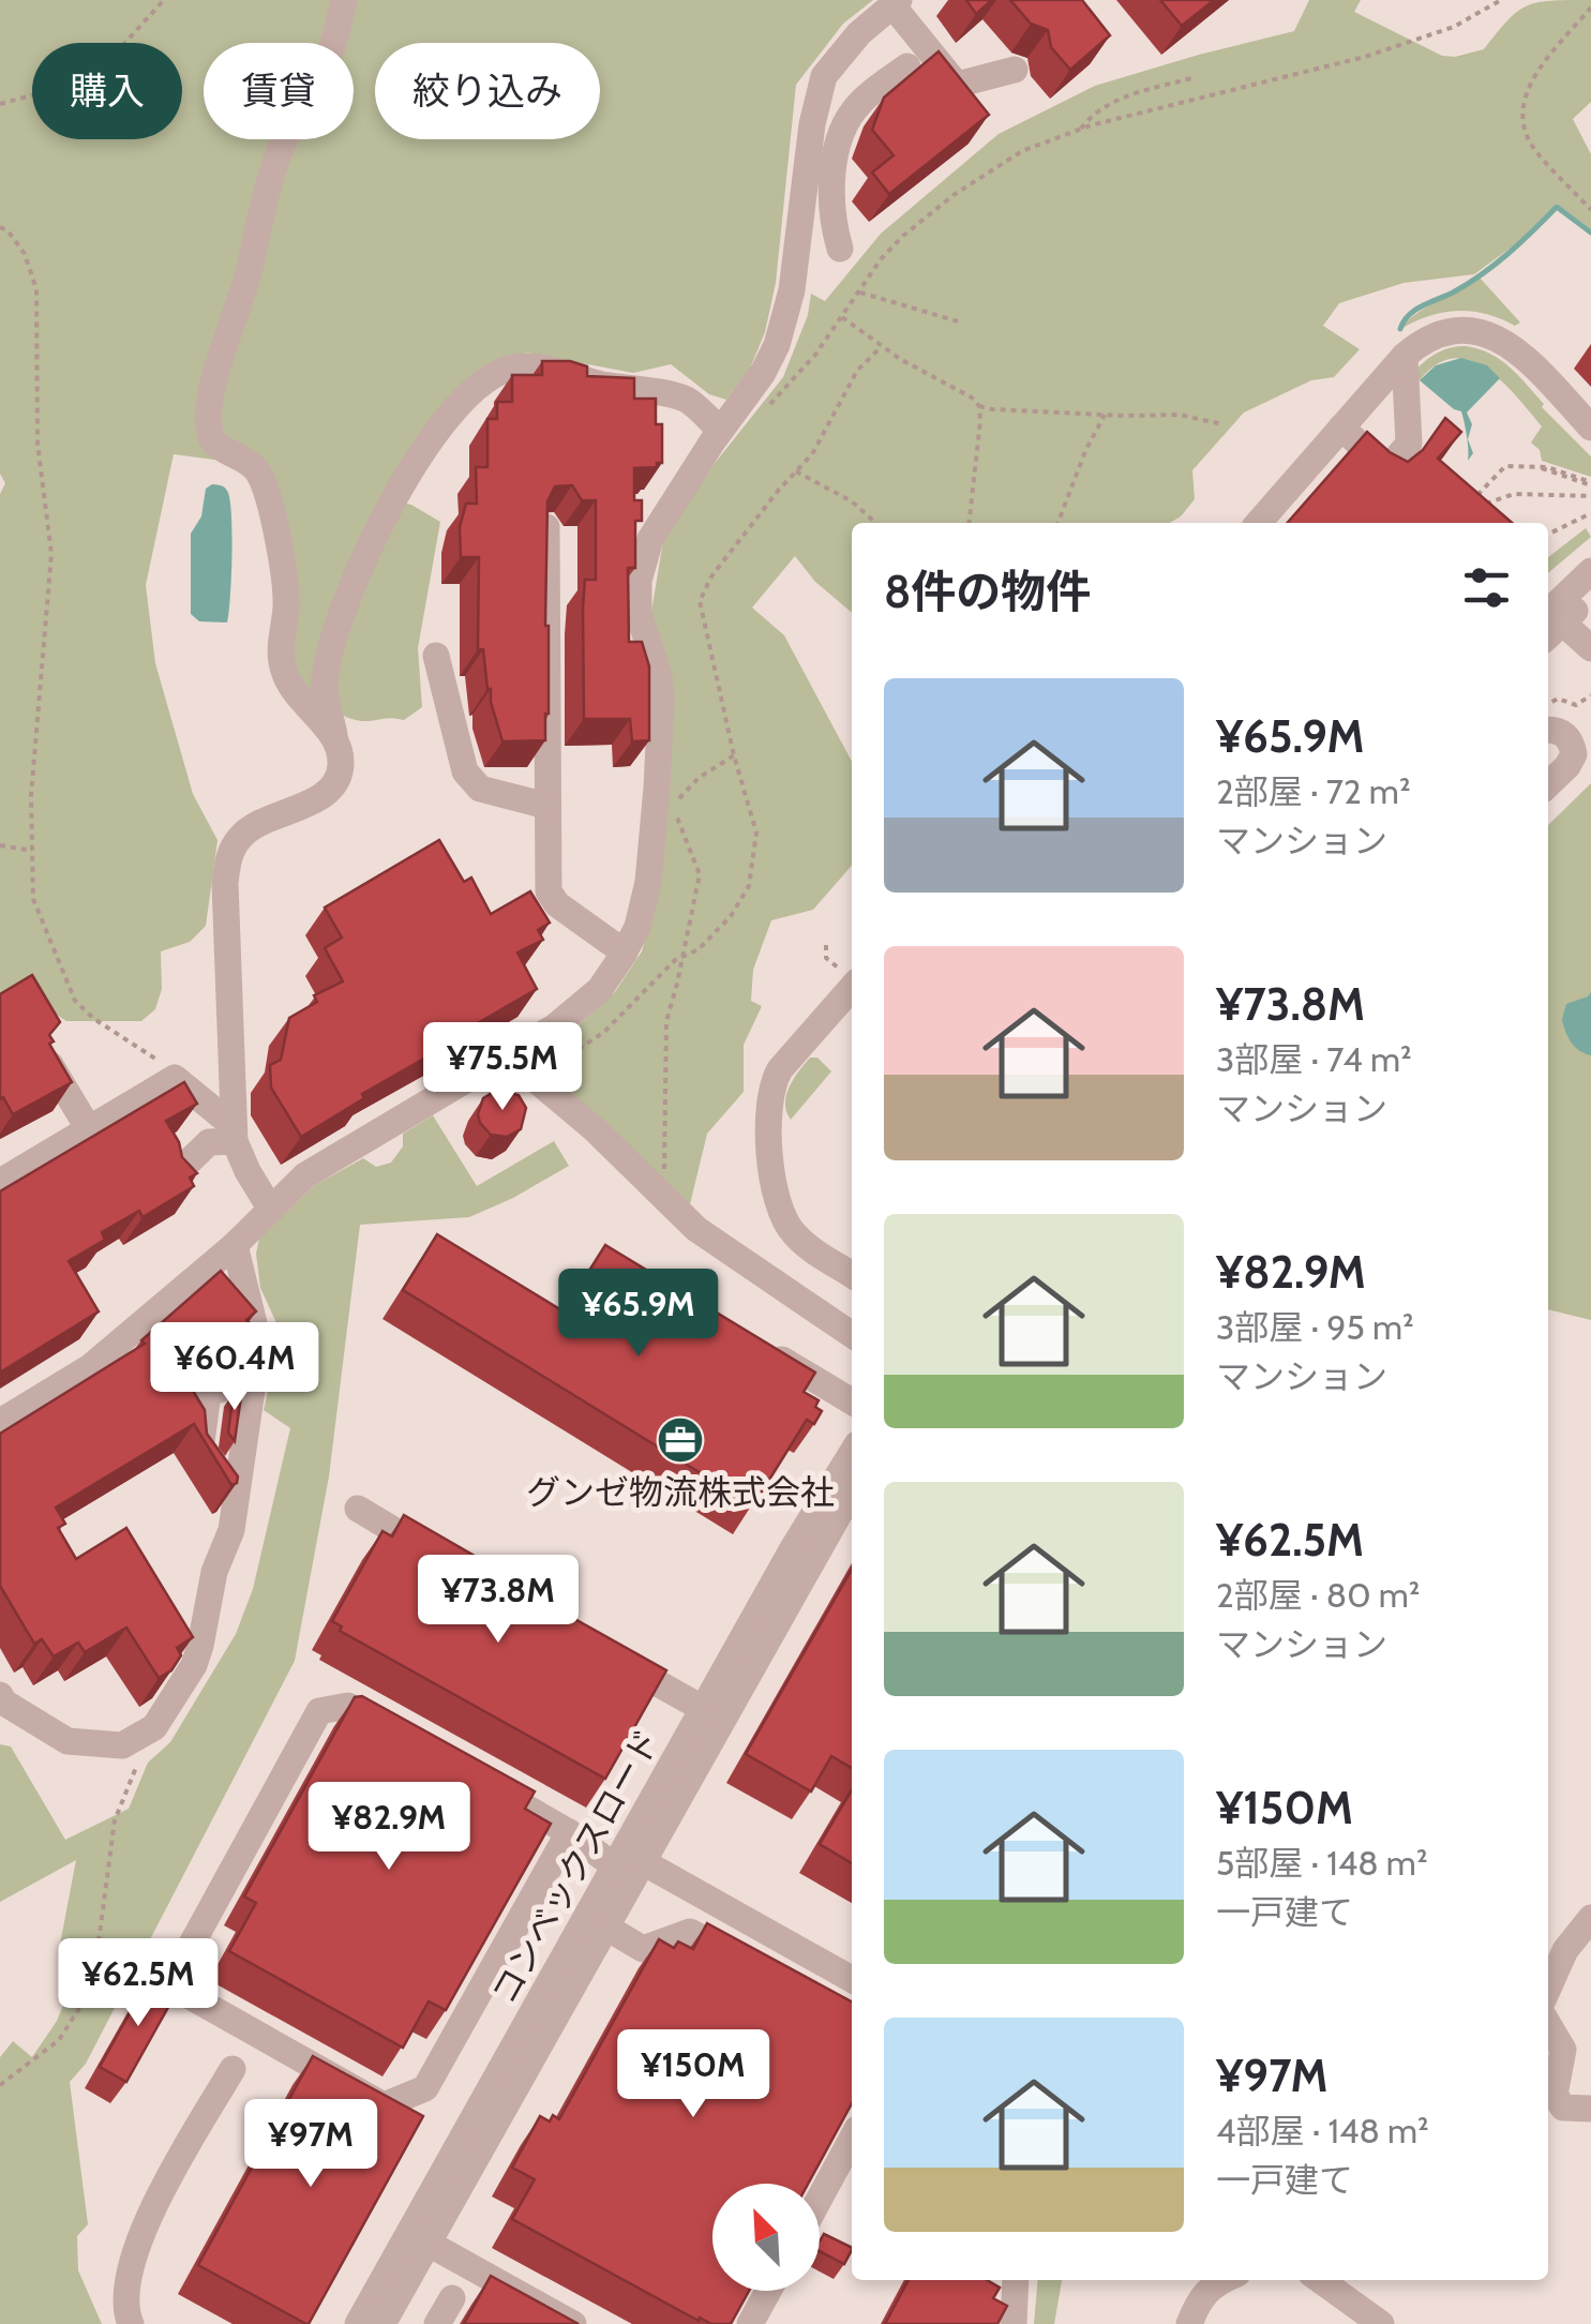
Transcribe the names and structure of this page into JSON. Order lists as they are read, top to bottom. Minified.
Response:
{"streets":{"street":["コンベックスロード"]},"places":{"office":["グンゼ物流株式会社"]},"north":"top left","page":{"chip":["購入","賃貸","絞り込み"],"heading":"8件の物件","list":[{"name":"¥65.9M","note":"2部屋 · 72 m² · マンション"},{"name":"¥73.8M","note":"3部屋 · 74 m² · マンション"},{"name":"¥82.9M","note":"3部屋 · 95 m² · マンション"},{"name":"¥62.5M","note":"2部屋 · 80 m² · マンション"},{"name":"¥150M","note":"5部屋 · 148 m² · 一戸建て"},{"name":"¥97M","note":"4部屋 · 148 m² · 一戸建て"}],"price":["¥75.5M","¥65.9M","¥60.4M","¥73.8M","¥82.9M","¥62.5M","¥150M","¥97M"]}}
